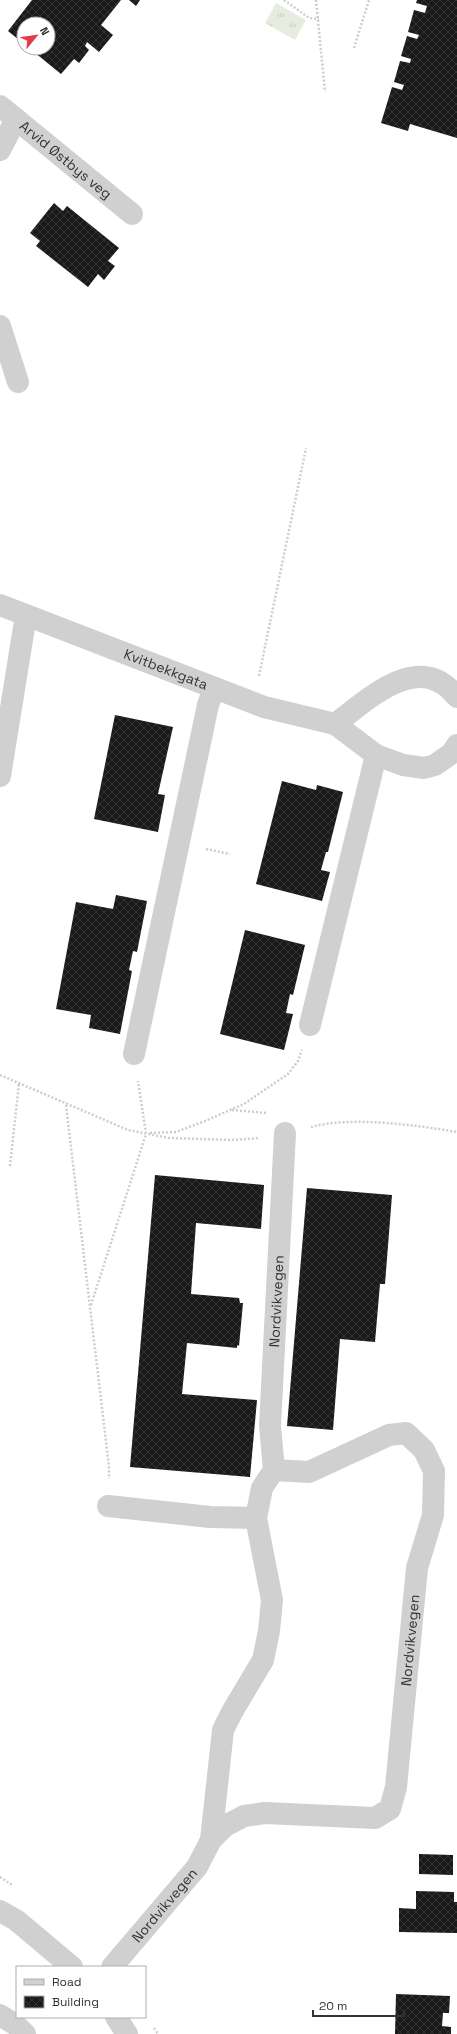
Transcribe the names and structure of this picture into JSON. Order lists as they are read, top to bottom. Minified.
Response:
{"streets":{"street":["Arvid Østbys veg","Kvitbekkgata","Nordvikvegen"]},"legend":["Road","Building"],"scale_bar":"20 m","north":"top right"}
